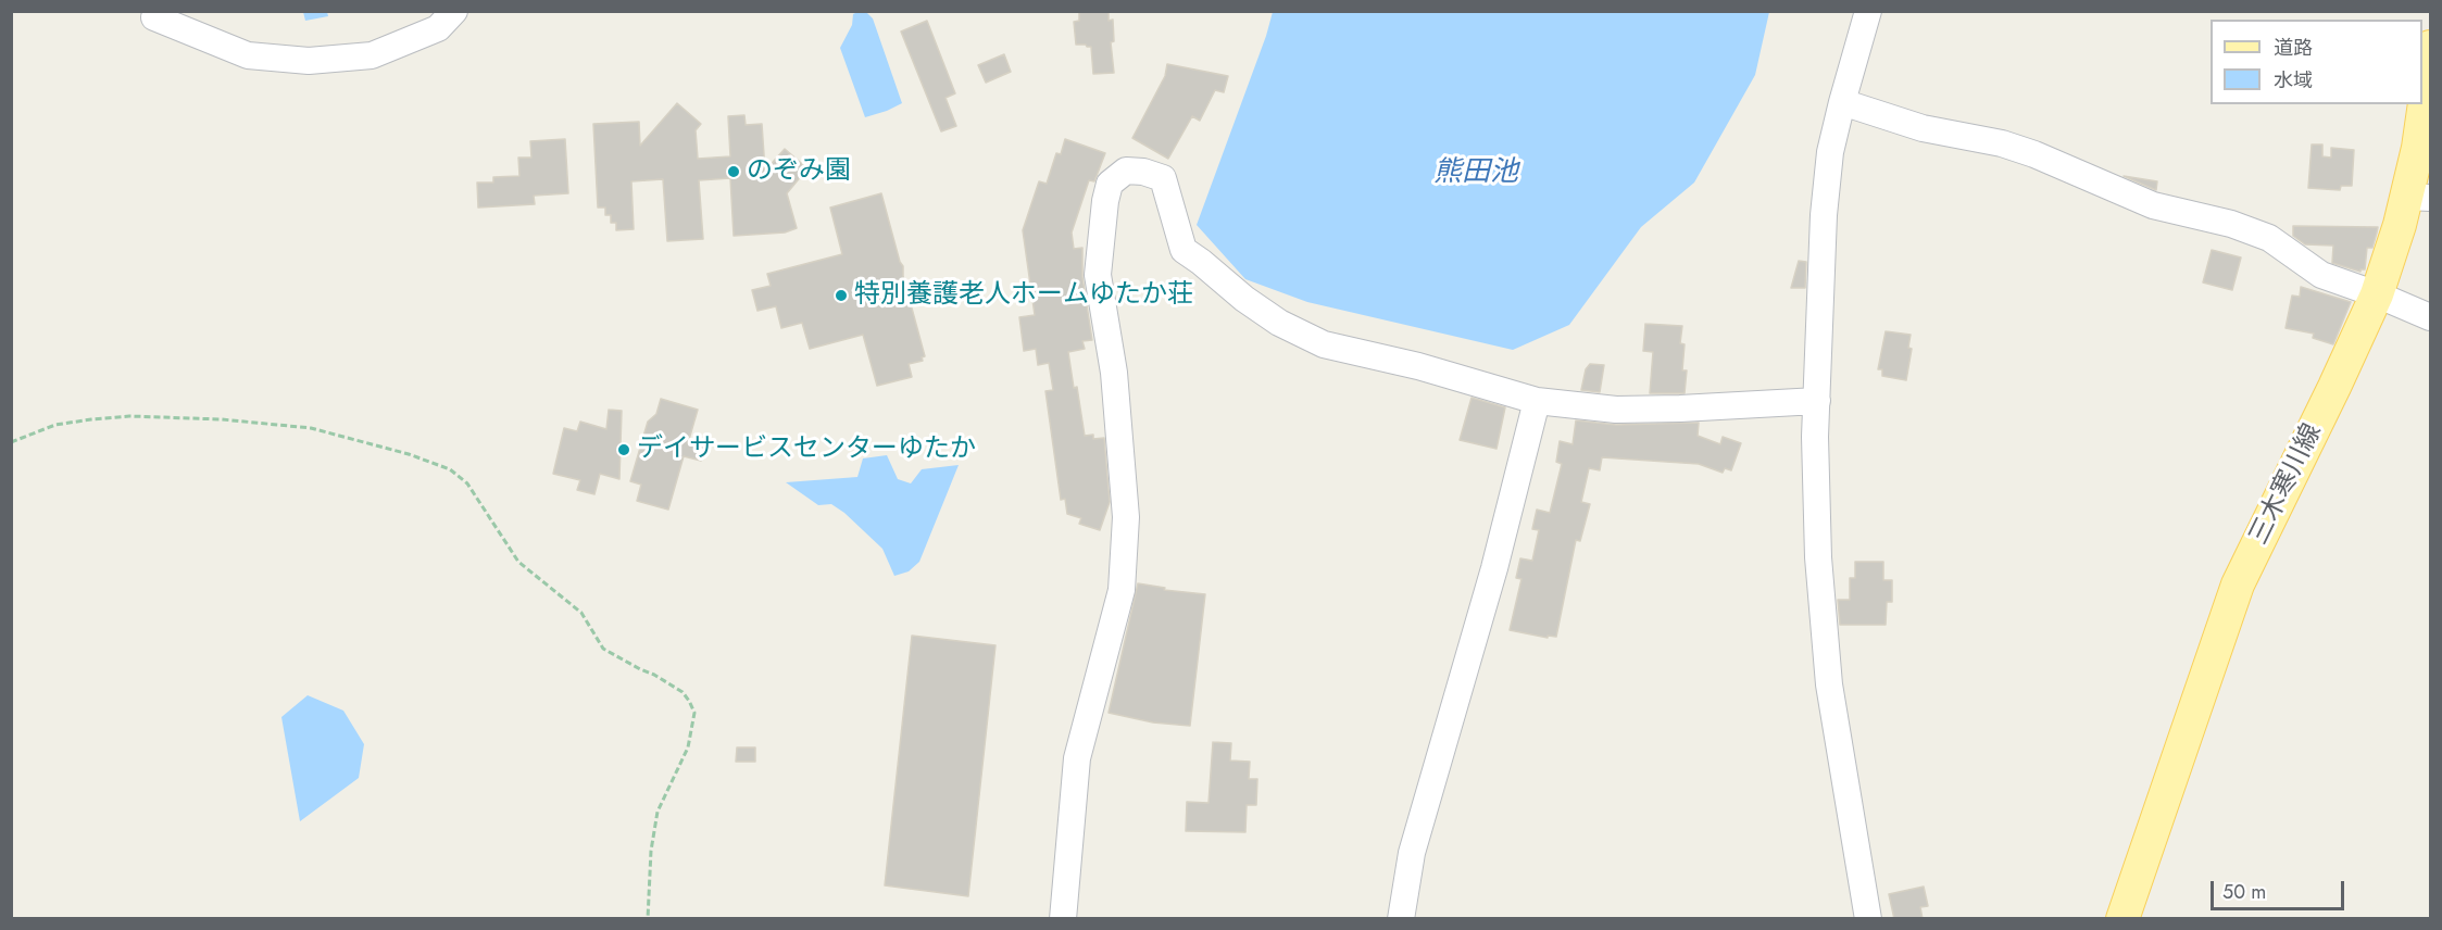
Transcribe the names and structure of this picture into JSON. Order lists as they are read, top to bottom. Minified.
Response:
{"streets":{"main road":["三木寒川線"]},"water":["熊田池"],"places":["のぞみ園","特別養護老人ホームゆたか荘","デイサービスセンターゆたか"],"legend":["道路","水域"],"scale_bar":"50 m"}
